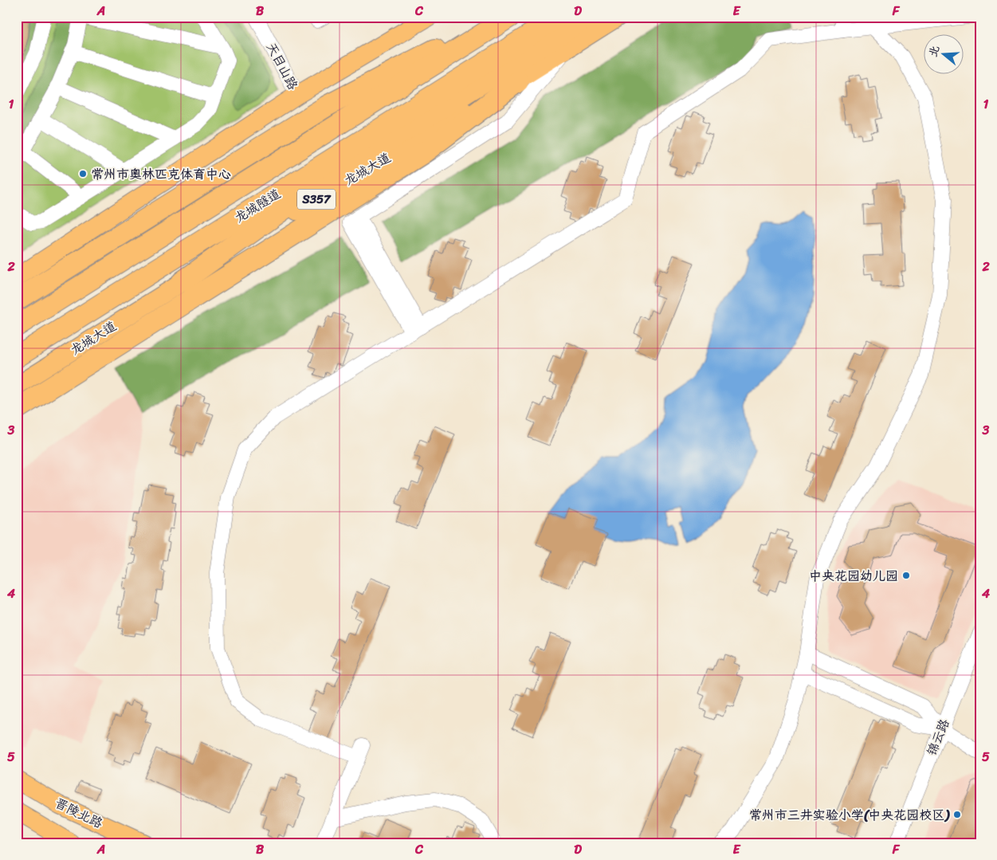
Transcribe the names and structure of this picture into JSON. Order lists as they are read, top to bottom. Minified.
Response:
{"streets":{"highway":["龙城隧道"],"main road":["龙城大道","S357","晋陵北路"],"street":["天目山路","锦云路"]},"places":["常州市奥林匹克体育中心","中央花园幼儿园","常州市三井实验小学(中央花园校区)"],"north":"left","grid":{"columns":["A","B","C","D","E","F"],"rows":["1","2","3","4","5"]}}
